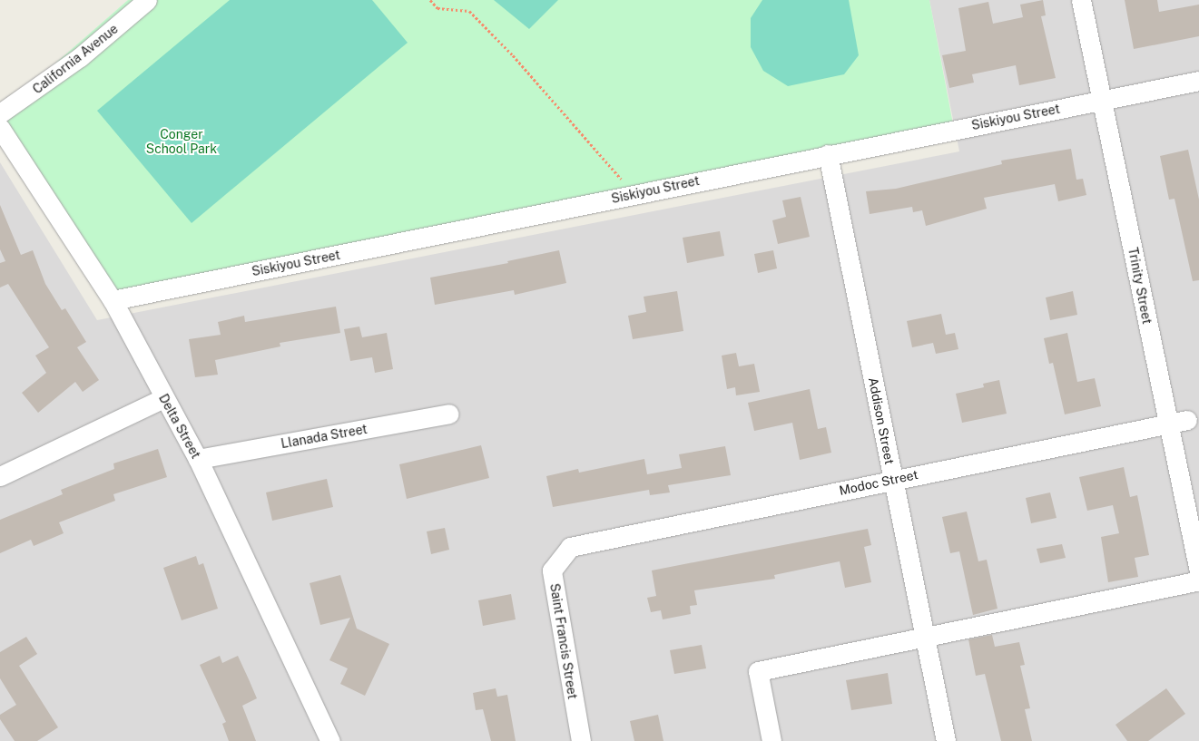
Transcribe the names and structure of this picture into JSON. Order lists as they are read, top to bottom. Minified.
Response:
{"streets":{"street":["California Avenue","Siskiyou Street","Trinity Street","Addison Street","Delta Street","Llanada Street","Modoc Street","Saint Francis Street"]},"crossings":[["Siskiyou Street","Trinity Street"],["Siskiyou Street","Addison Street"],["Siskiyou Street","Delta Street"],["Trinity Street","Modoc Street"],["Addison Street","Modoc Street"],["Delta Street","Llanada Street"],["Modoc Street","Saint Francis Street"]],"parks":["Conger School Park"]}
